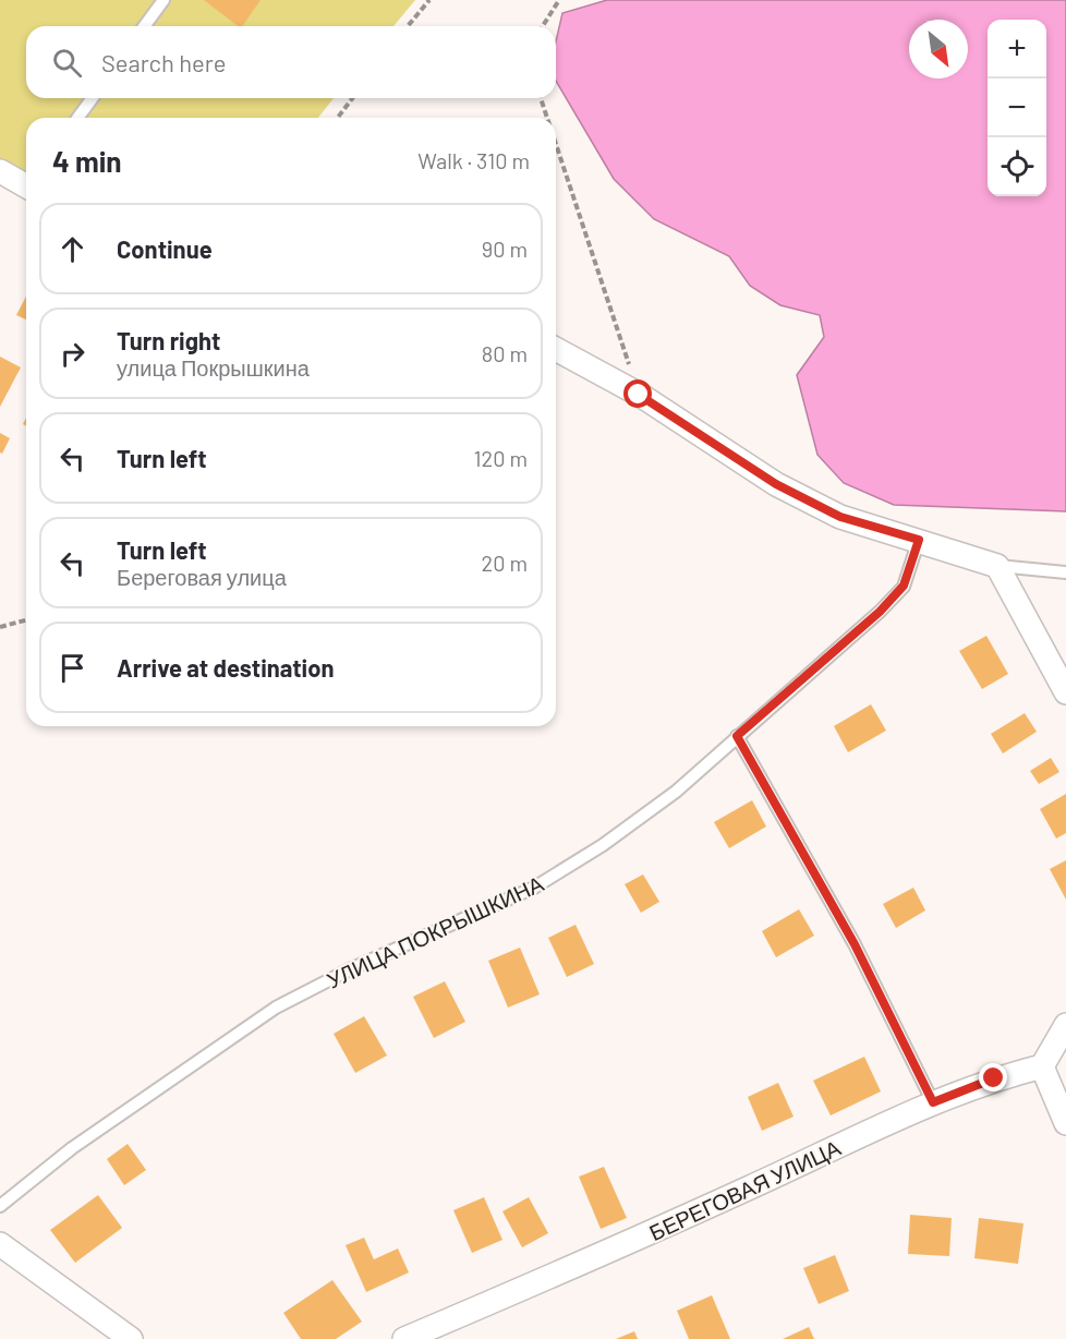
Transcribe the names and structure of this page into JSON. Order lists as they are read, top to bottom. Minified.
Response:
{"streets":{"street":["БЕРЕГОВАЯ УЛИЦА"],"lane":["УЛИЦА ПОКРЫШКИНА"]},"north":"bottom right","page":{"map_buttons":["+","−"],"search":"Search here","heading":["4 min","Walk · 310 m"],"list":[["Continue","90 m"],["Turn right","улица Покрышкина","80 m"],["Turn left","120 m"],["Turn left","Береговая улица","20 m"],"Arrive at destination"]}}
